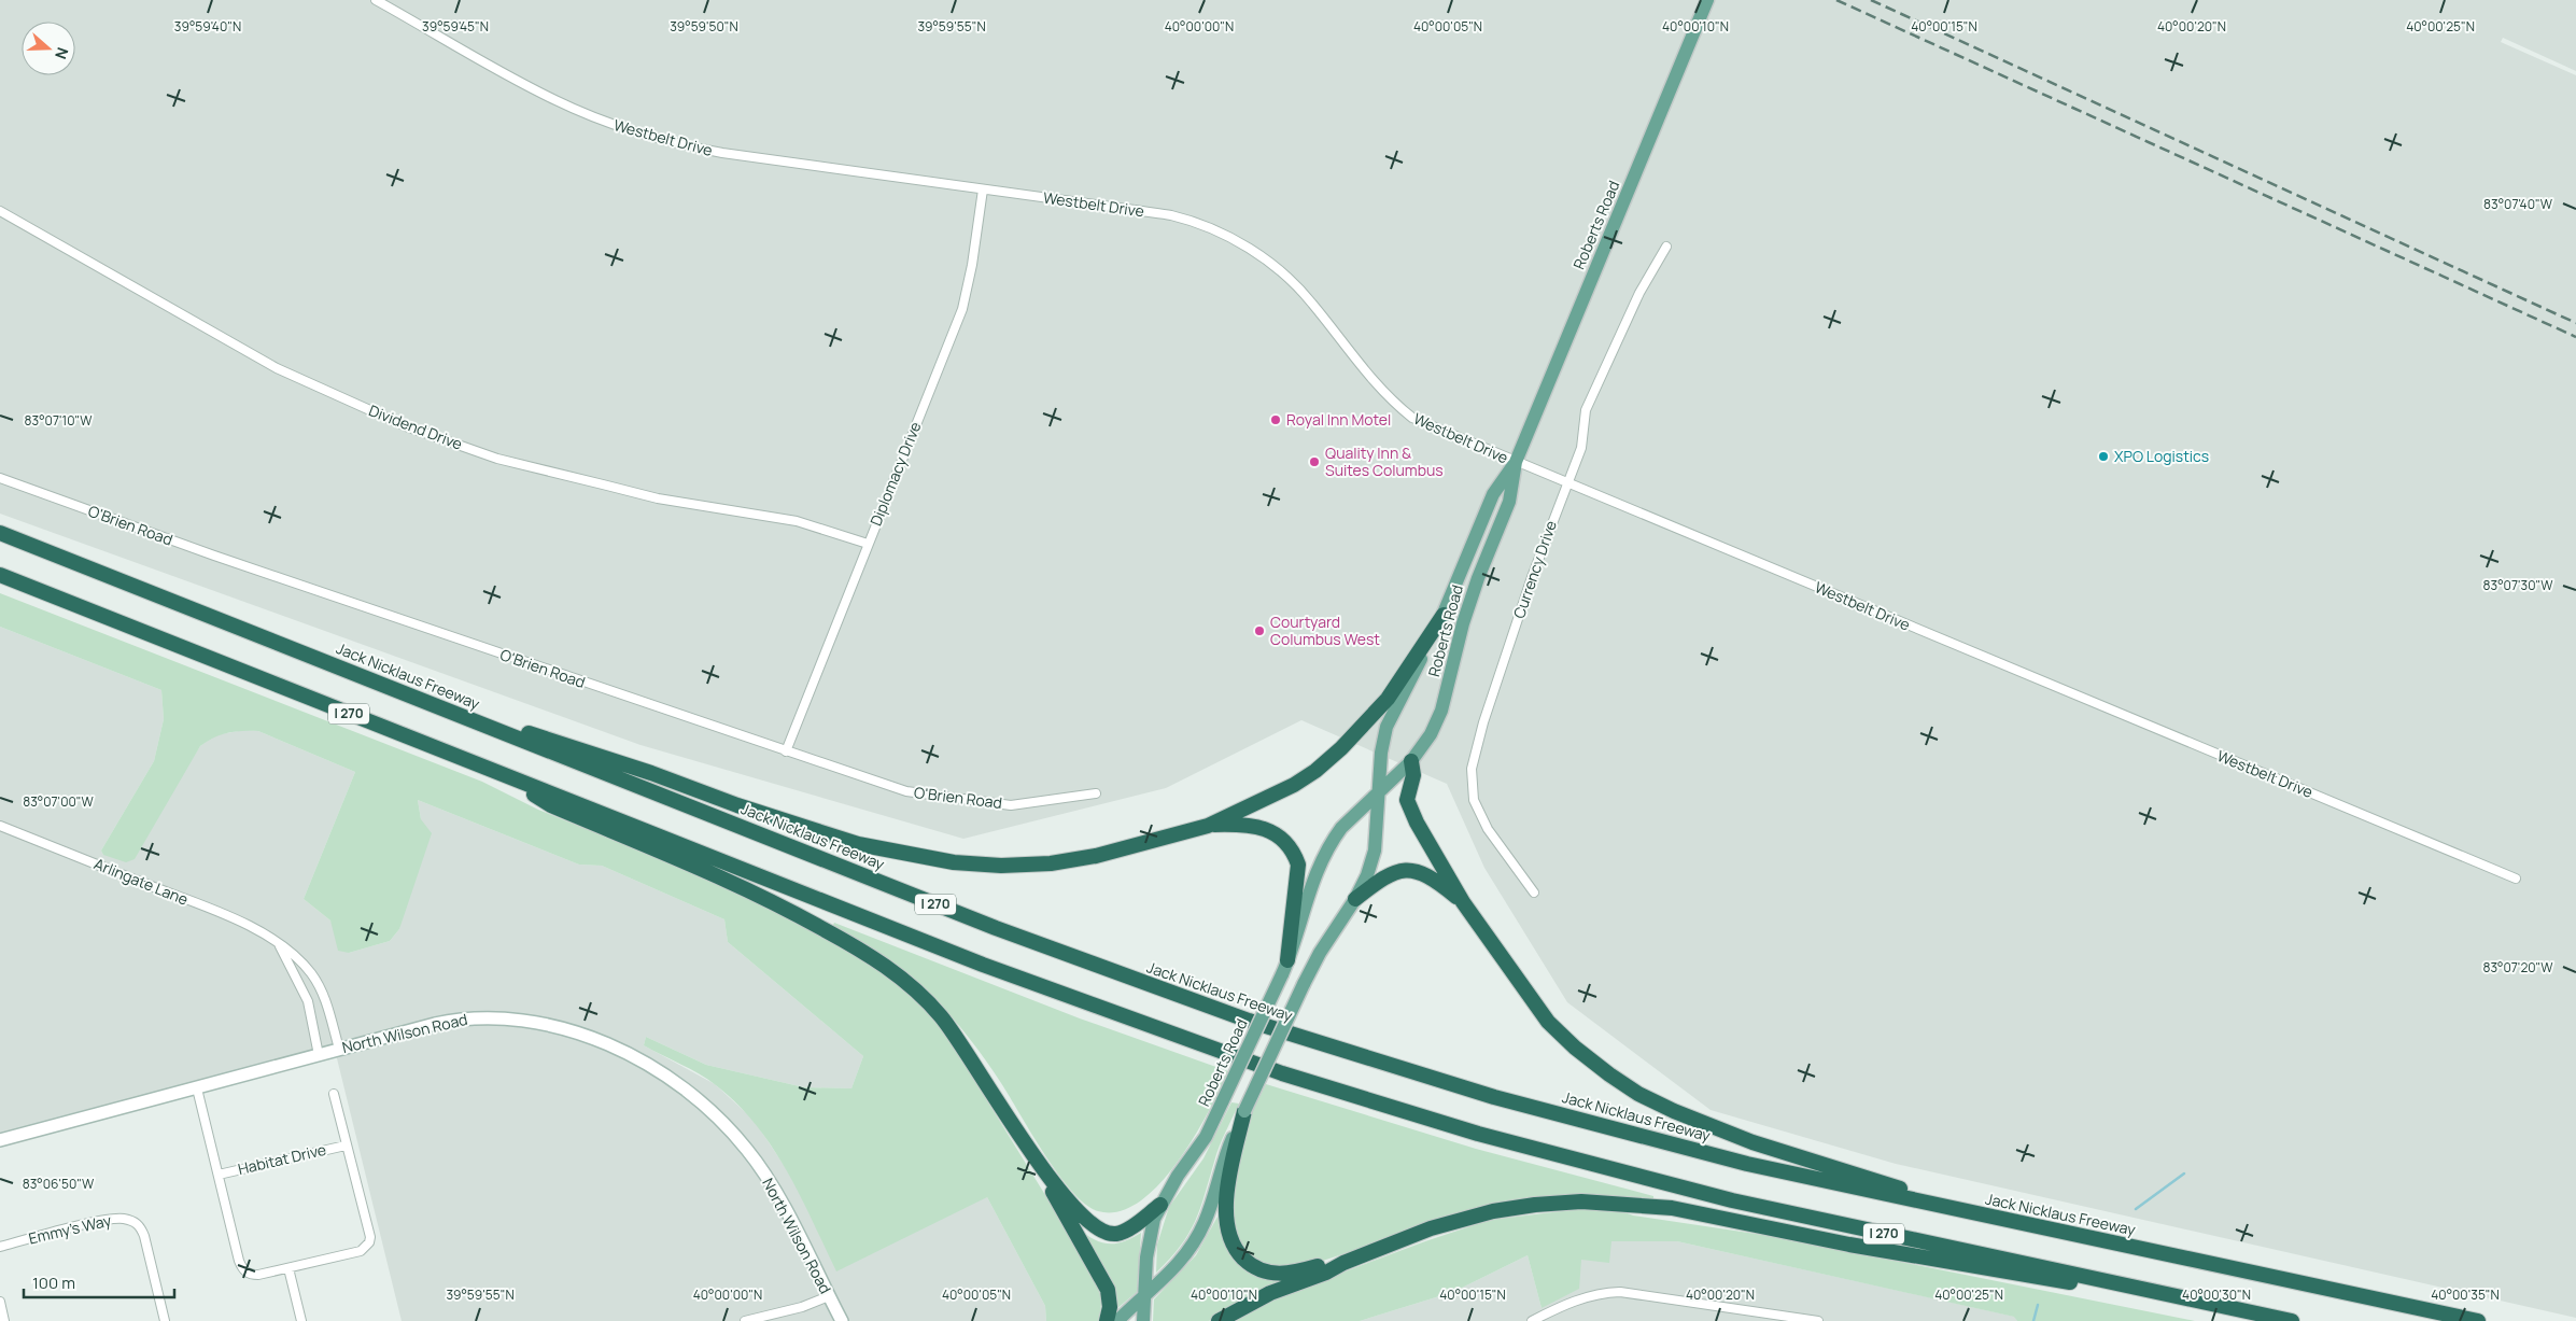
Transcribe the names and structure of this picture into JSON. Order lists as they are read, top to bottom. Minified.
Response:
{"streets":{"highway":["Jack Nicklaus Freeway","I 270"],"main road":["Roberts Road","North Wilson Road"],"street":["Westbelt Drive","Dividend Drive","Diplomacy Drive","O'Brien Road","Currency Drive","Arlingate Lane","Habitat Drive","Emmy's Way"]},"crossings":[["Westbelt Drive","Roberts Road"],["Westbelt Drive","Diplomacy Drive"],["Westbelt Drive","Currency Drive"],["Dividend Drive","Diplomacy Drive"],["Diplomacy Drive","O'Brien Road"],["Arlingate Lane","North Wilson Road"],["North Wilson Road","Habitat Drive"]],"places":["Royal Inn Motel","XPO Logistics","Quality Inn & Suites Columbus","Courtyard Columbus West"],"scale_bar":"100 m","north":"right","coordinates":["39°59'40\"N","39°59'45\"N","39°59'50\"N","39°59'55\"N","40°00'00\"N","40°00'05\"N","40°00'10\"N","40°00'15\"N","40°00'20\"N","40°00'25\"N","83°07'40\"W","83°07'10\"W","83°07'30\"W","83°07'00\"W","83°07'20\"W","83°06'50\"W","40°00'30\"N","40°00'35\"N"]}
